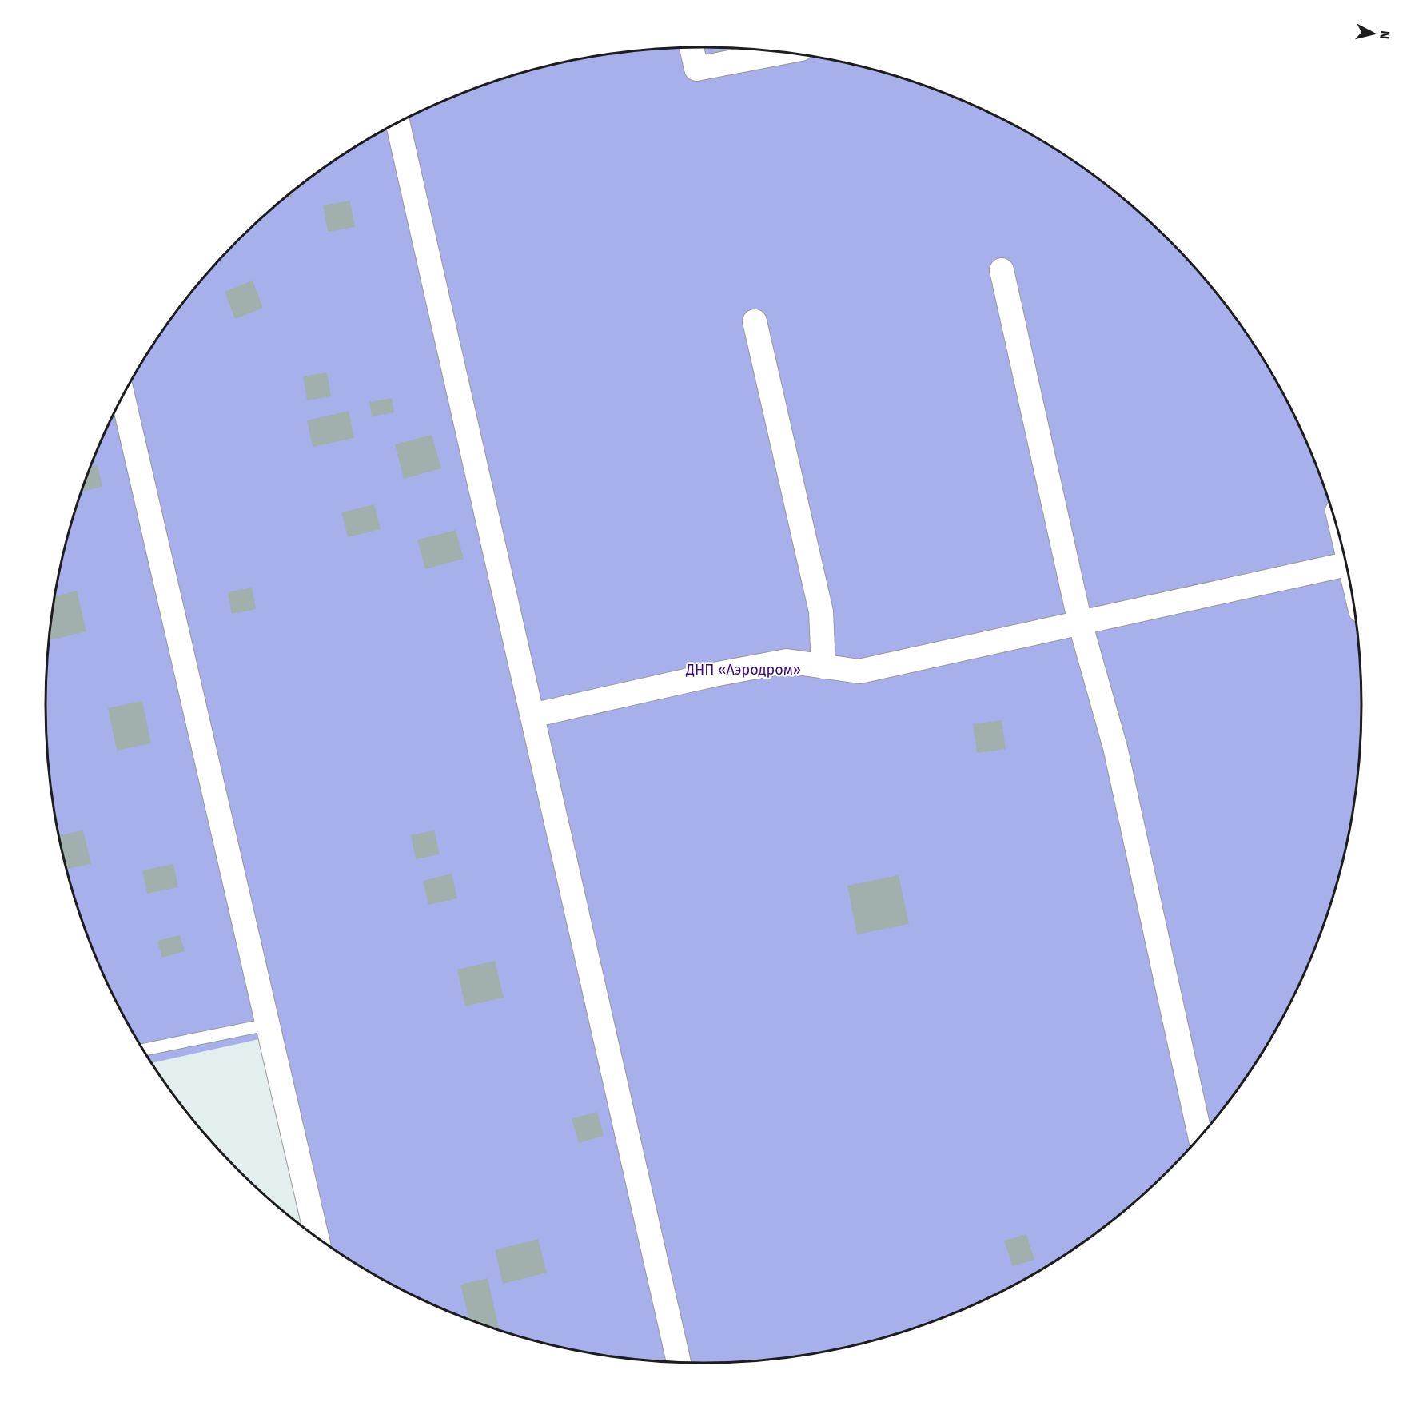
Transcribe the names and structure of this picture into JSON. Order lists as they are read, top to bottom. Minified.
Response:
{"parks":["ДНП «Аэродром»"],"north":"right"}
